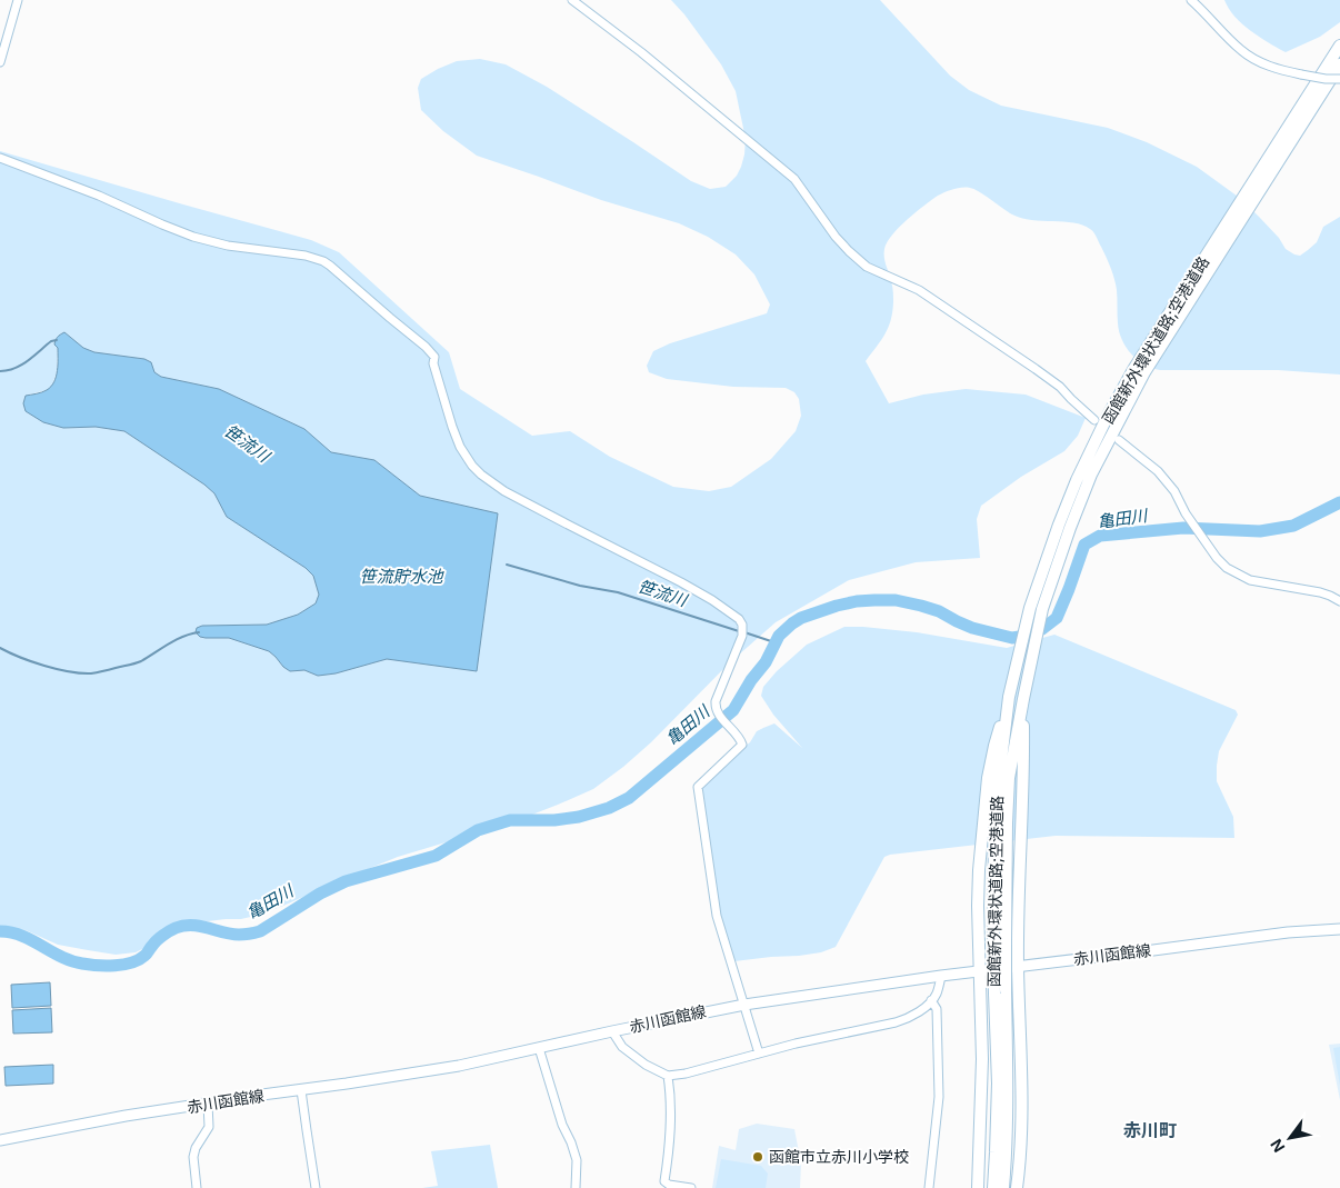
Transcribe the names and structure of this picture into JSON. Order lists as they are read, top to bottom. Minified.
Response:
{"streets":{"highway":["函館新外環状道路;空港道路"],"main road":["赤川函館線"]},"districts":["赤川町"],"water":["笹流川","亀田川","笹流貯水池"],"places":["函館市立赤川小学校"],"north":"bottom left"}
